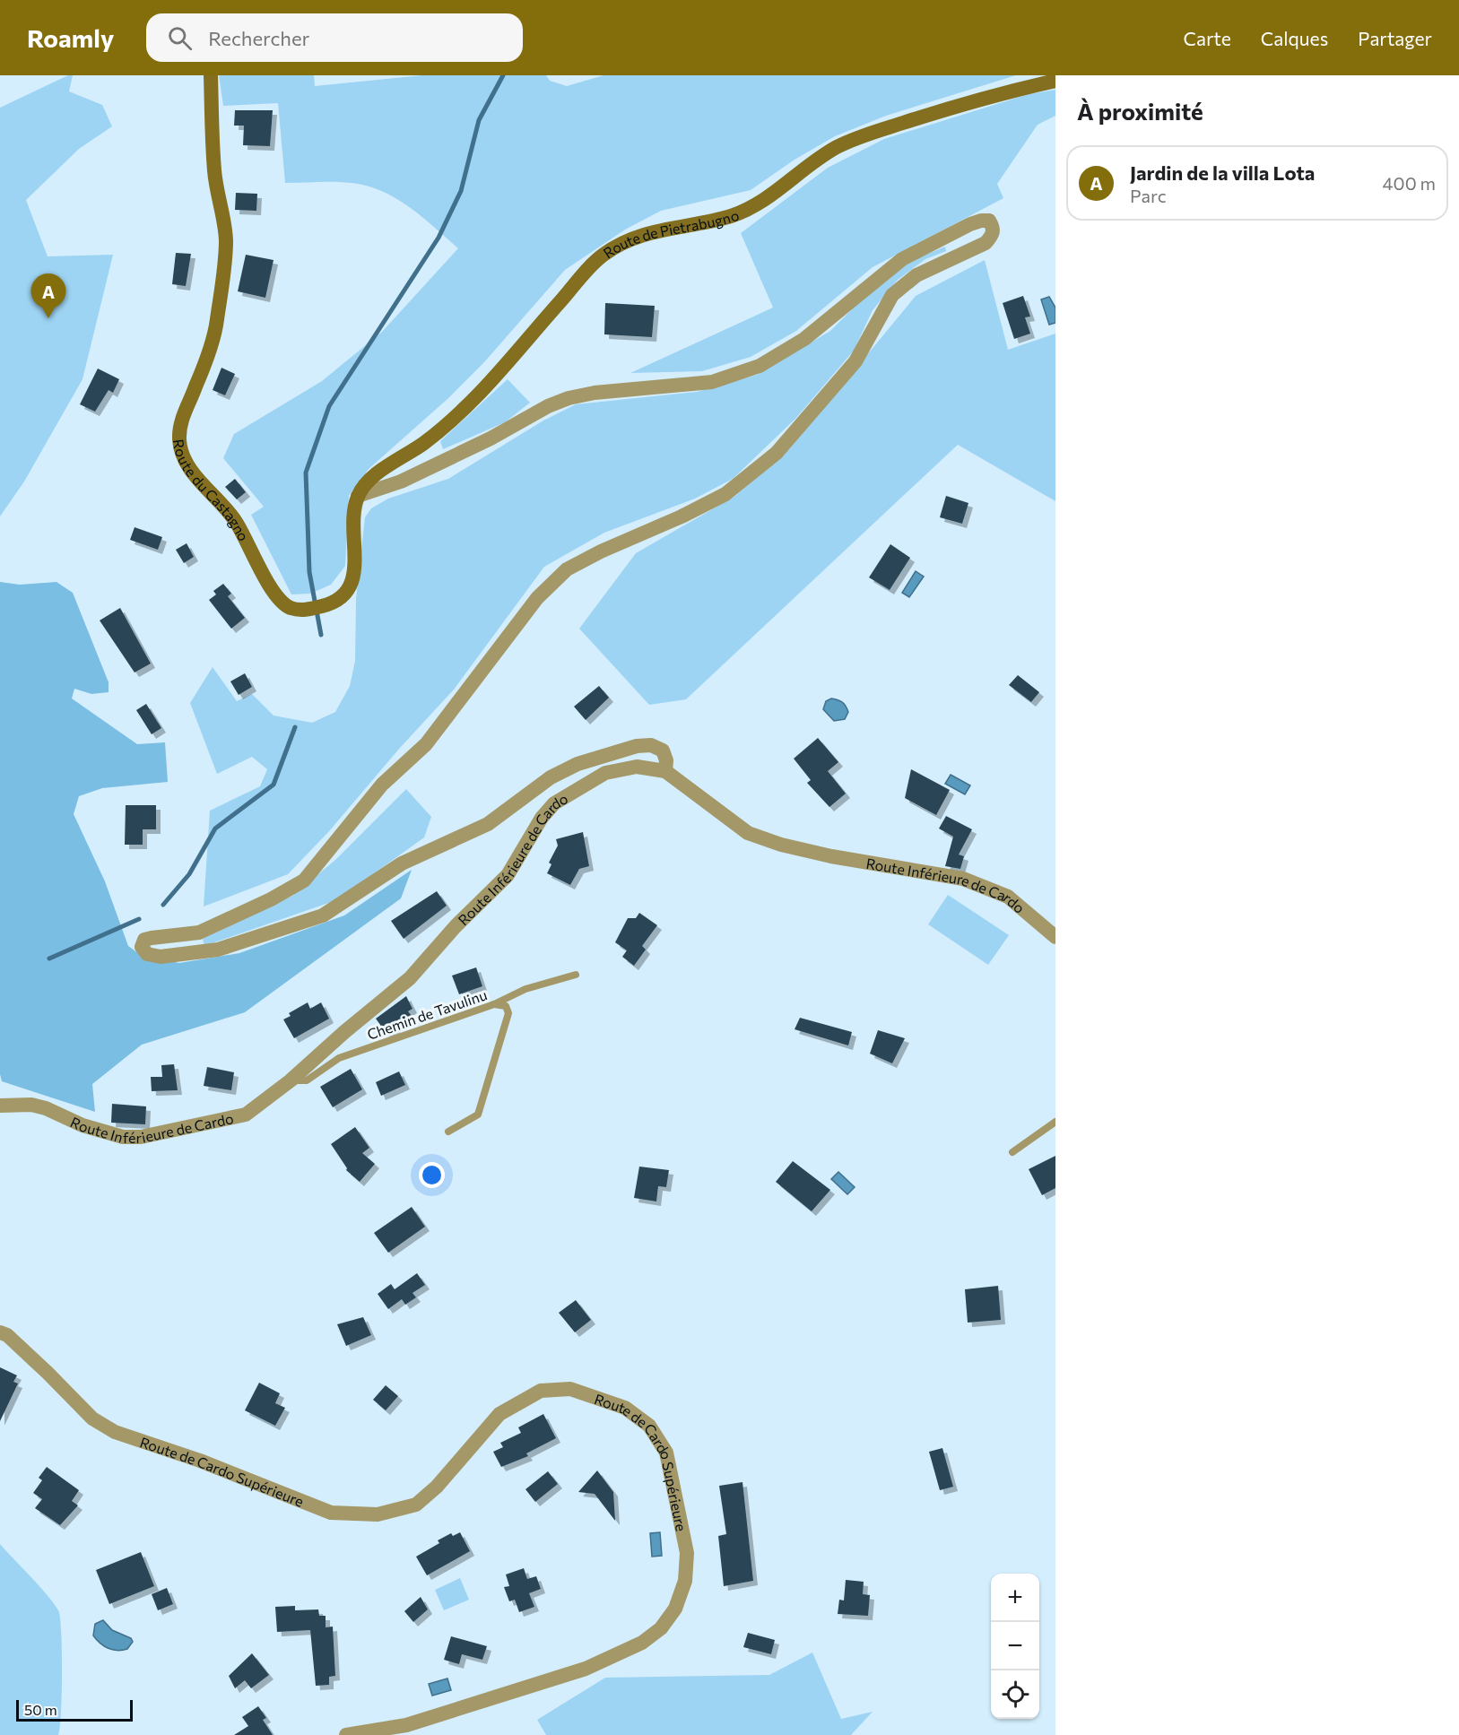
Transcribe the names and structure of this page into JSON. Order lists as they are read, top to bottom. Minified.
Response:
{"streets":{"main road":["Route de Pietrabugno","Route du Castagno"],"street":["Route Inférieure de Cardo","Route de Cardo Supérieure"],"lane":["Chemin de Tavulinu"]},"crossings":[["Route de Pietrabugno","Route du Castagno"],["Route Inférieure de Cardo","Chemin de Tavulinu"]],"scale_bar":"50 m","page":{"header":"Roamly","search":"Rechercher","nav":["Carte","Calques","Partager"],"heading":"À proximité","list":[{"mark":"A","name":"Jardin de la villa Lota","note":"Parc","value":"400 m"}],"pins":"A","map_buttons":["+","−"],"scale":"50 m"}}
